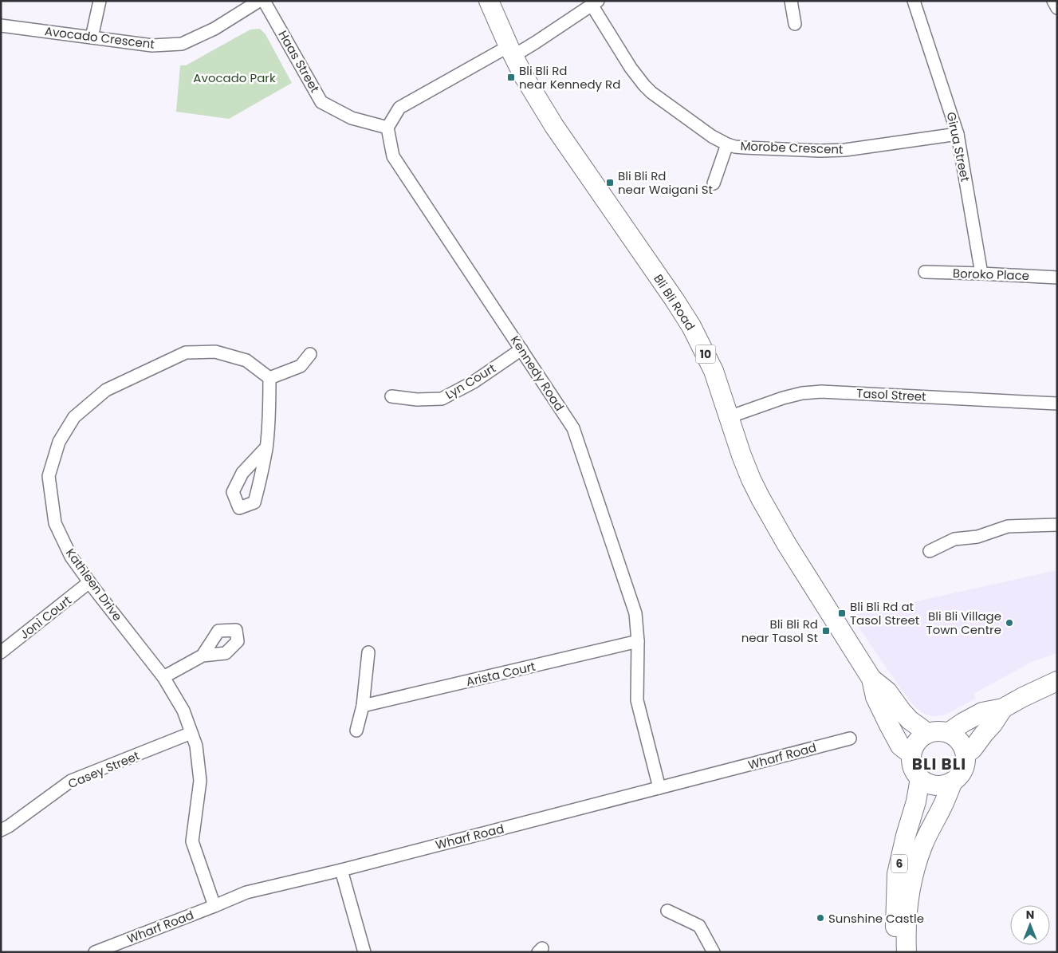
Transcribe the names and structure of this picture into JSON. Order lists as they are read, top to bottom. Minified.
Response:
{"streets":{"main road":["Bli Bli Road","10","6"],"street":["Avocado Crescent","Haas Street","Girua Street","Morobe Crescent","Boroko Place","Kennedy Road","Lyn Court","Tasol Street","Kathleen Drive","Joni Court","Arista Court","Wharf Road","Casey Street"]},"crossings":[["Haas Street","Kennedy Road"],["Girua Street","Morobe Crescent"],["Girua Street","Boroko Place"],["Bli Bli Road","Tasol Street"],["Bli Bli Road","6"],["Kennedy Road","Lyn Court"],["Kennedy Road","Arista Court"],["Kennedy Road","Wharf Road"],["Kathleen Drive","Joni Court"],["Kathleen Drive","Wharf Road"],["Kathleen Drive","Casey Street"]],"districts":["BLI BLI"],"parks":["Avocado Park"],"places":{"transit":["Bli Bli Rd near Kennedy Rd","Bli Bli Rd near Waigani St","Bli Bli Rd at Tasol Street","Bli Bli Rd near Tasol St"],"other":["Bli Bli Village Town Centre","Sunshine Castle"]},"north":"top"}
